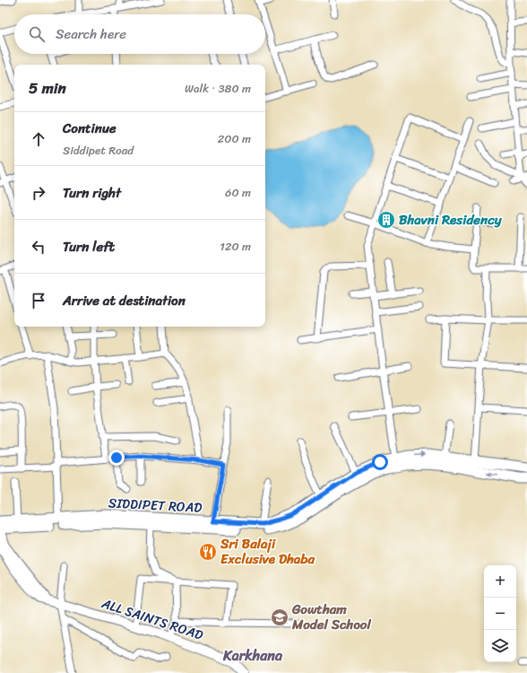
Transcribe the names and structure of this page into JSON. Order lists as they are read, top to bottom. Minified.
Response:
{"streets":{"main road":["SIDDIPET ROAD","ALL SAINTS ROAD"]},"districts":["Karkhana"],"places":{"building":["Bhavni Residency"],"restaurant":["Sri Balaji Exclusive Dhaba"],"school or university":["Gowtham Model School"]},"page":{"search":"Search here","heading":["5 min","Walk · 380 m"],"list":[["Continue","Siddipet Road","200 m"],["Turn right","60 m"],["Turn left","120 m"],"Arrive at destination"],"map_buttons":["+","−"]}}
